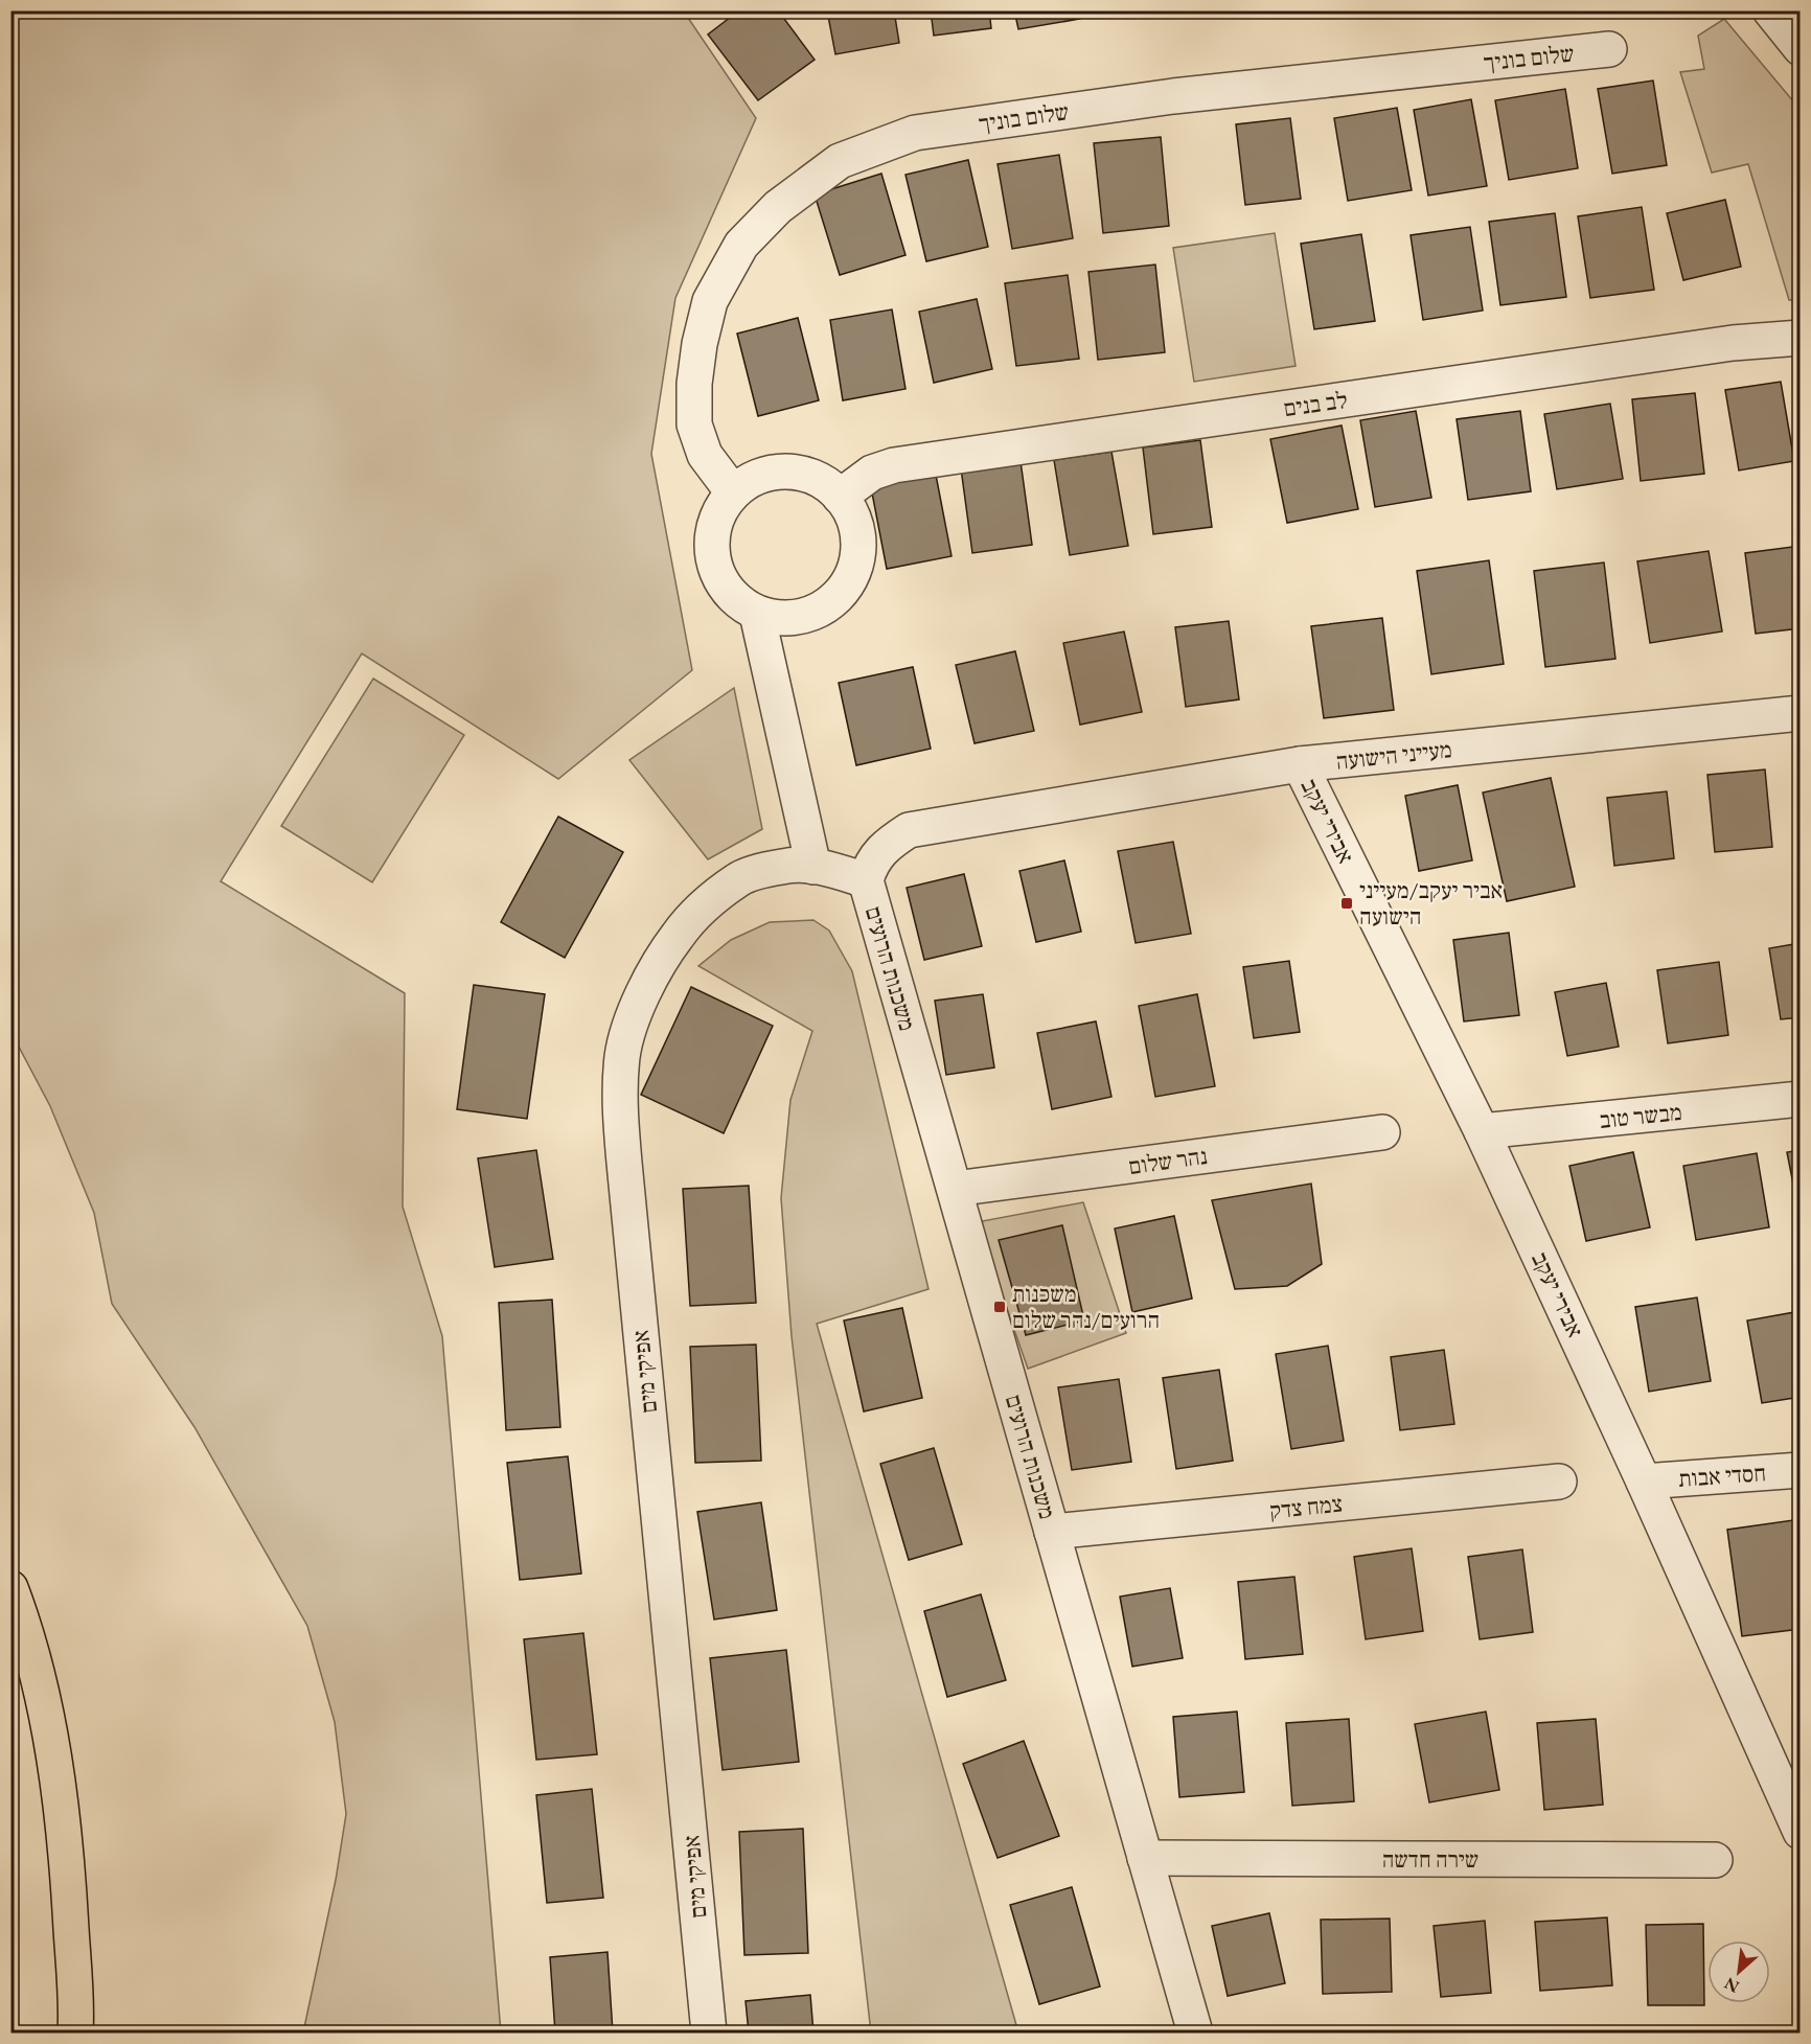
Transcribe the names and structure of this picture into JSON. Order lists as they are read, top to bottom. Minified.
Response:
{"streets":{"street":["שלום בוניך","לב בנים","מעייני הישועה","אבירי יעקב","משכנות הרועים","מבשר טוב","נהר שלום","אפיקי מים","חסדי אבות","צמח צדק","שירה חדשה"]},"crossings":[["שלום בוניך","לב בנים"],["מעייני הישועה","אבירי יעקב"],["מעייני הישועה","משכנות הרועים"],["מעייני הישועה","אפיקי מים"],["אבירי יעקב","מבשר טוב"],["אבירי יעקב","חסדי אבות"],["משכנות הרועים","נהר שלום"],["משכנות הרועים","אפיקי מים"],["משכנות הרועים","צמח צדק"],["משכנות הרועים","שירה חדשה"]],"places":{"transit":["אביר יעקב/מעייני הישועה","משכנות הרועים/נהר שלום"]},"north":"bottom left"}
